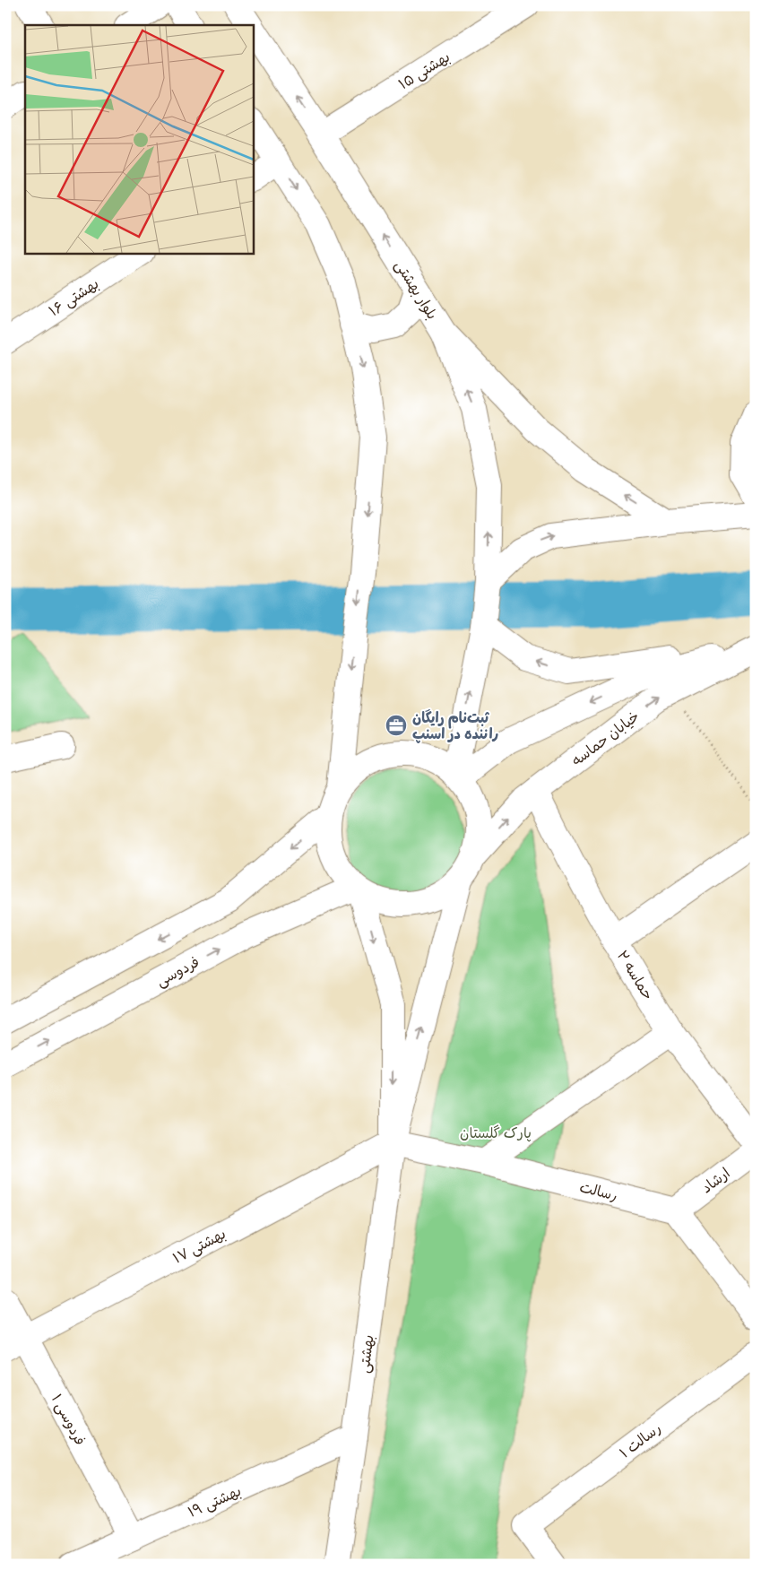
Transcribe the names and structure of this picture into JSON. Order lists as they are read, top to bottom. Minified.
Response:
{"streets":{"main road":["بهشتی ۱۵","بلوار بهشتی","بهشتی ۱۶","خیابان حماسه","فردوسی","حماسه ۲","ارشاد","رسالت","بهشتی ۱۷","بهشتی","فردوسی ۱","رسالت ۱","بهشتی ۱۹"]},"crossings":[["بهشتی ۱۵","بلوار بهشتی"],["بلوار بهشتی","خیابان حماسه"],["بلوار بهشتی","فردوسی"],["خیابان حماسه","فردوسی"],["خیابان حماسه","حماسه ۲"],["ارشاد","رسالت"],["رسالت","بهشتی ۱۷"],["رسالت","بهشتی"],["بهشتی ۱۷","بهشتی"],["بهشتی ۱۷","فردوسی ۱"],["بهشتی","بهشتی ۱۹"],["فردوسی ۱","بهشتی ۱۹"]],"parks":["پارک گلستان"],"places":{"office":["ثبت‌نام رایگان راننده در اسنپ"]}}
